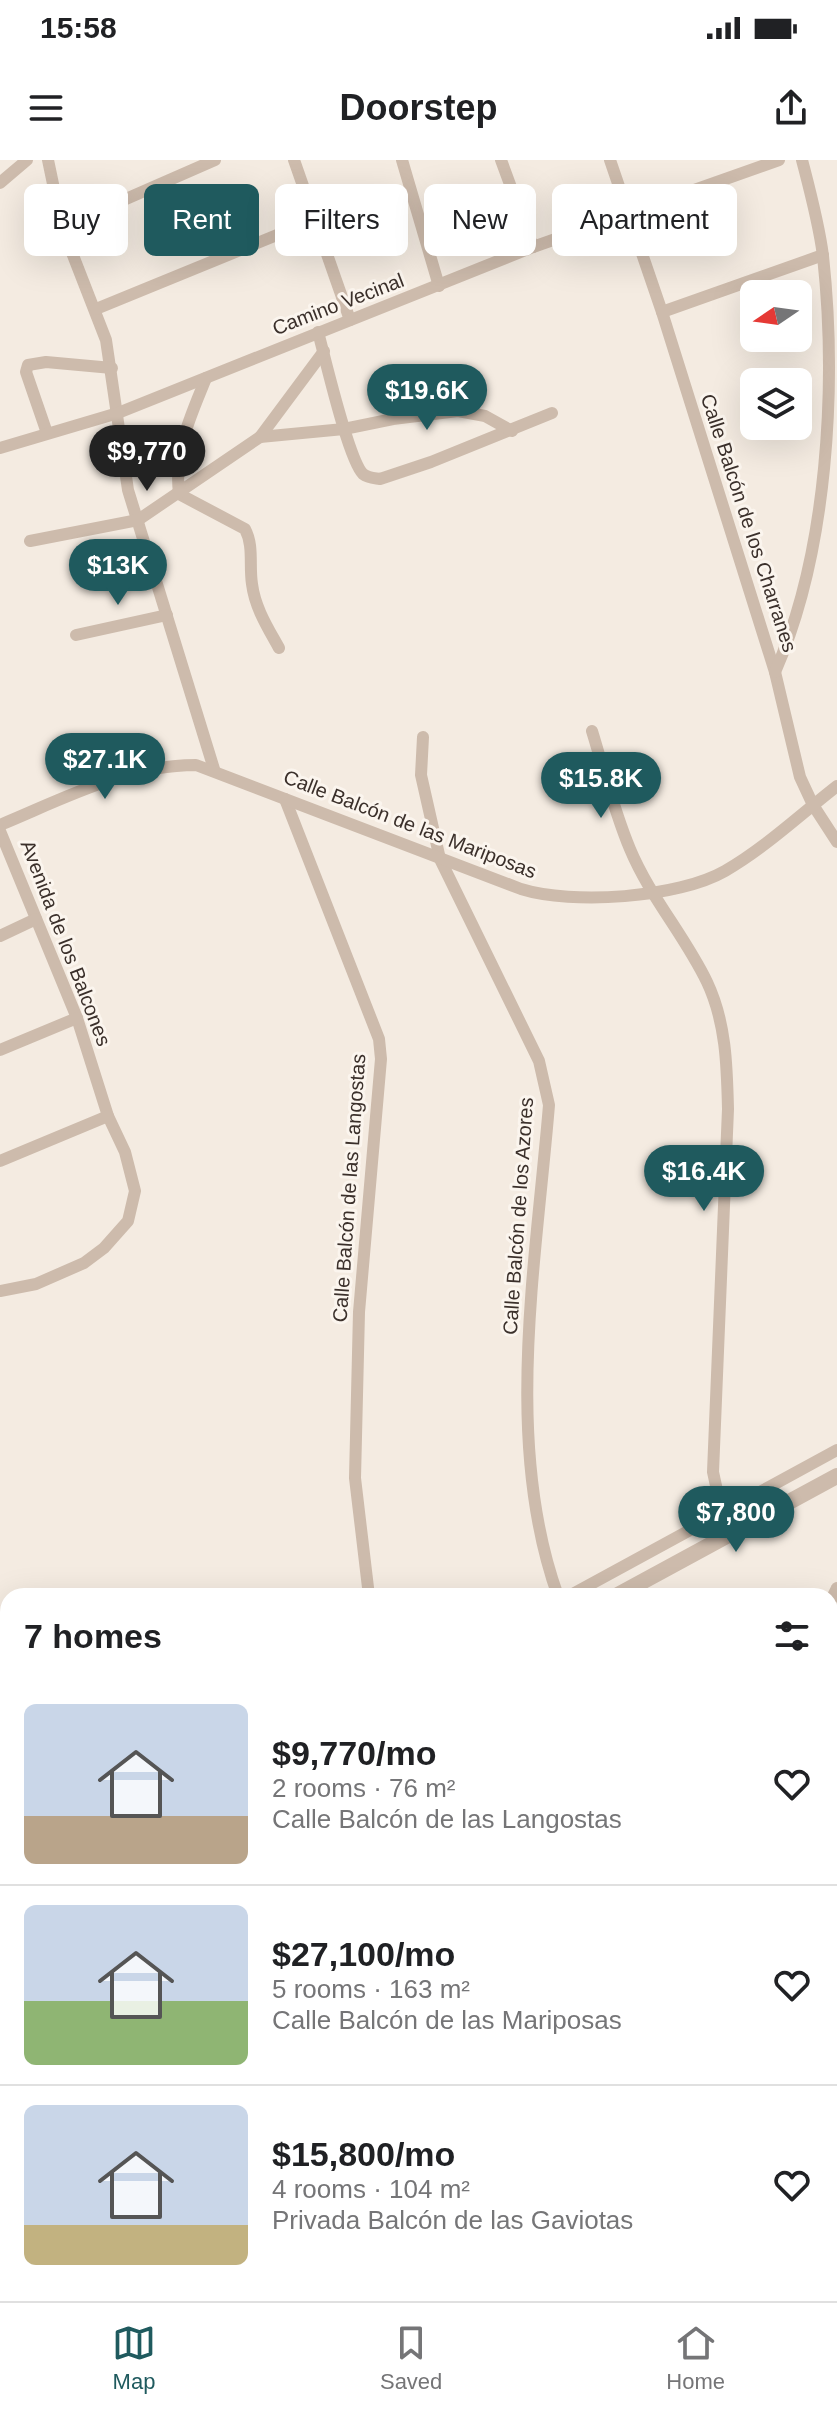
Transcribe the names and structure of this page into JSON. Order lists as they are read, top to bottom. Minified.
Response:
{"streets":{"street":["Camino Vecinal","Calle Balcón de los Charranes","Calle Balcón de las Mariposas","Avenida de los Balcones","Calle Balcón de las Langostas","Calle Balcón de los Azores"]},"crossings":[["Calle Balcón de los Charranes","Calle Balcón de las Mariposas"],["Calle Balcón de las Mariposas","Avenida de los Balcones"],["Calle Balcón de las Mariposas","Calle Balcón de las Langostas"],["Calle Balcón de las Mariposas","Calle Balcón de los Azores"]],"north":"left","page":{"status":"15:58","header":"Doorstep","chip":["Buy","Rent","Filters","New","Apartment"],"price":["$19.6K","$9,770","$13K","$27.1K","$15.8K","$16.4K","$7,800"],"heading":"7 homes","list":[{"name":"$9,770/mo","note":"2 rooms · 76 m² · Calle Balcón de las Langostas"},{"name":"$27,100/mo","note":"5 rooms · 163 m² · Calle Balcón de las Mariposas"},{"name":"$15,800/mo","note":"4 rooms · 104 m² · Privada Balcón de las Gaviotas"}],"tabs":["Map","Saved","Home"]}}
